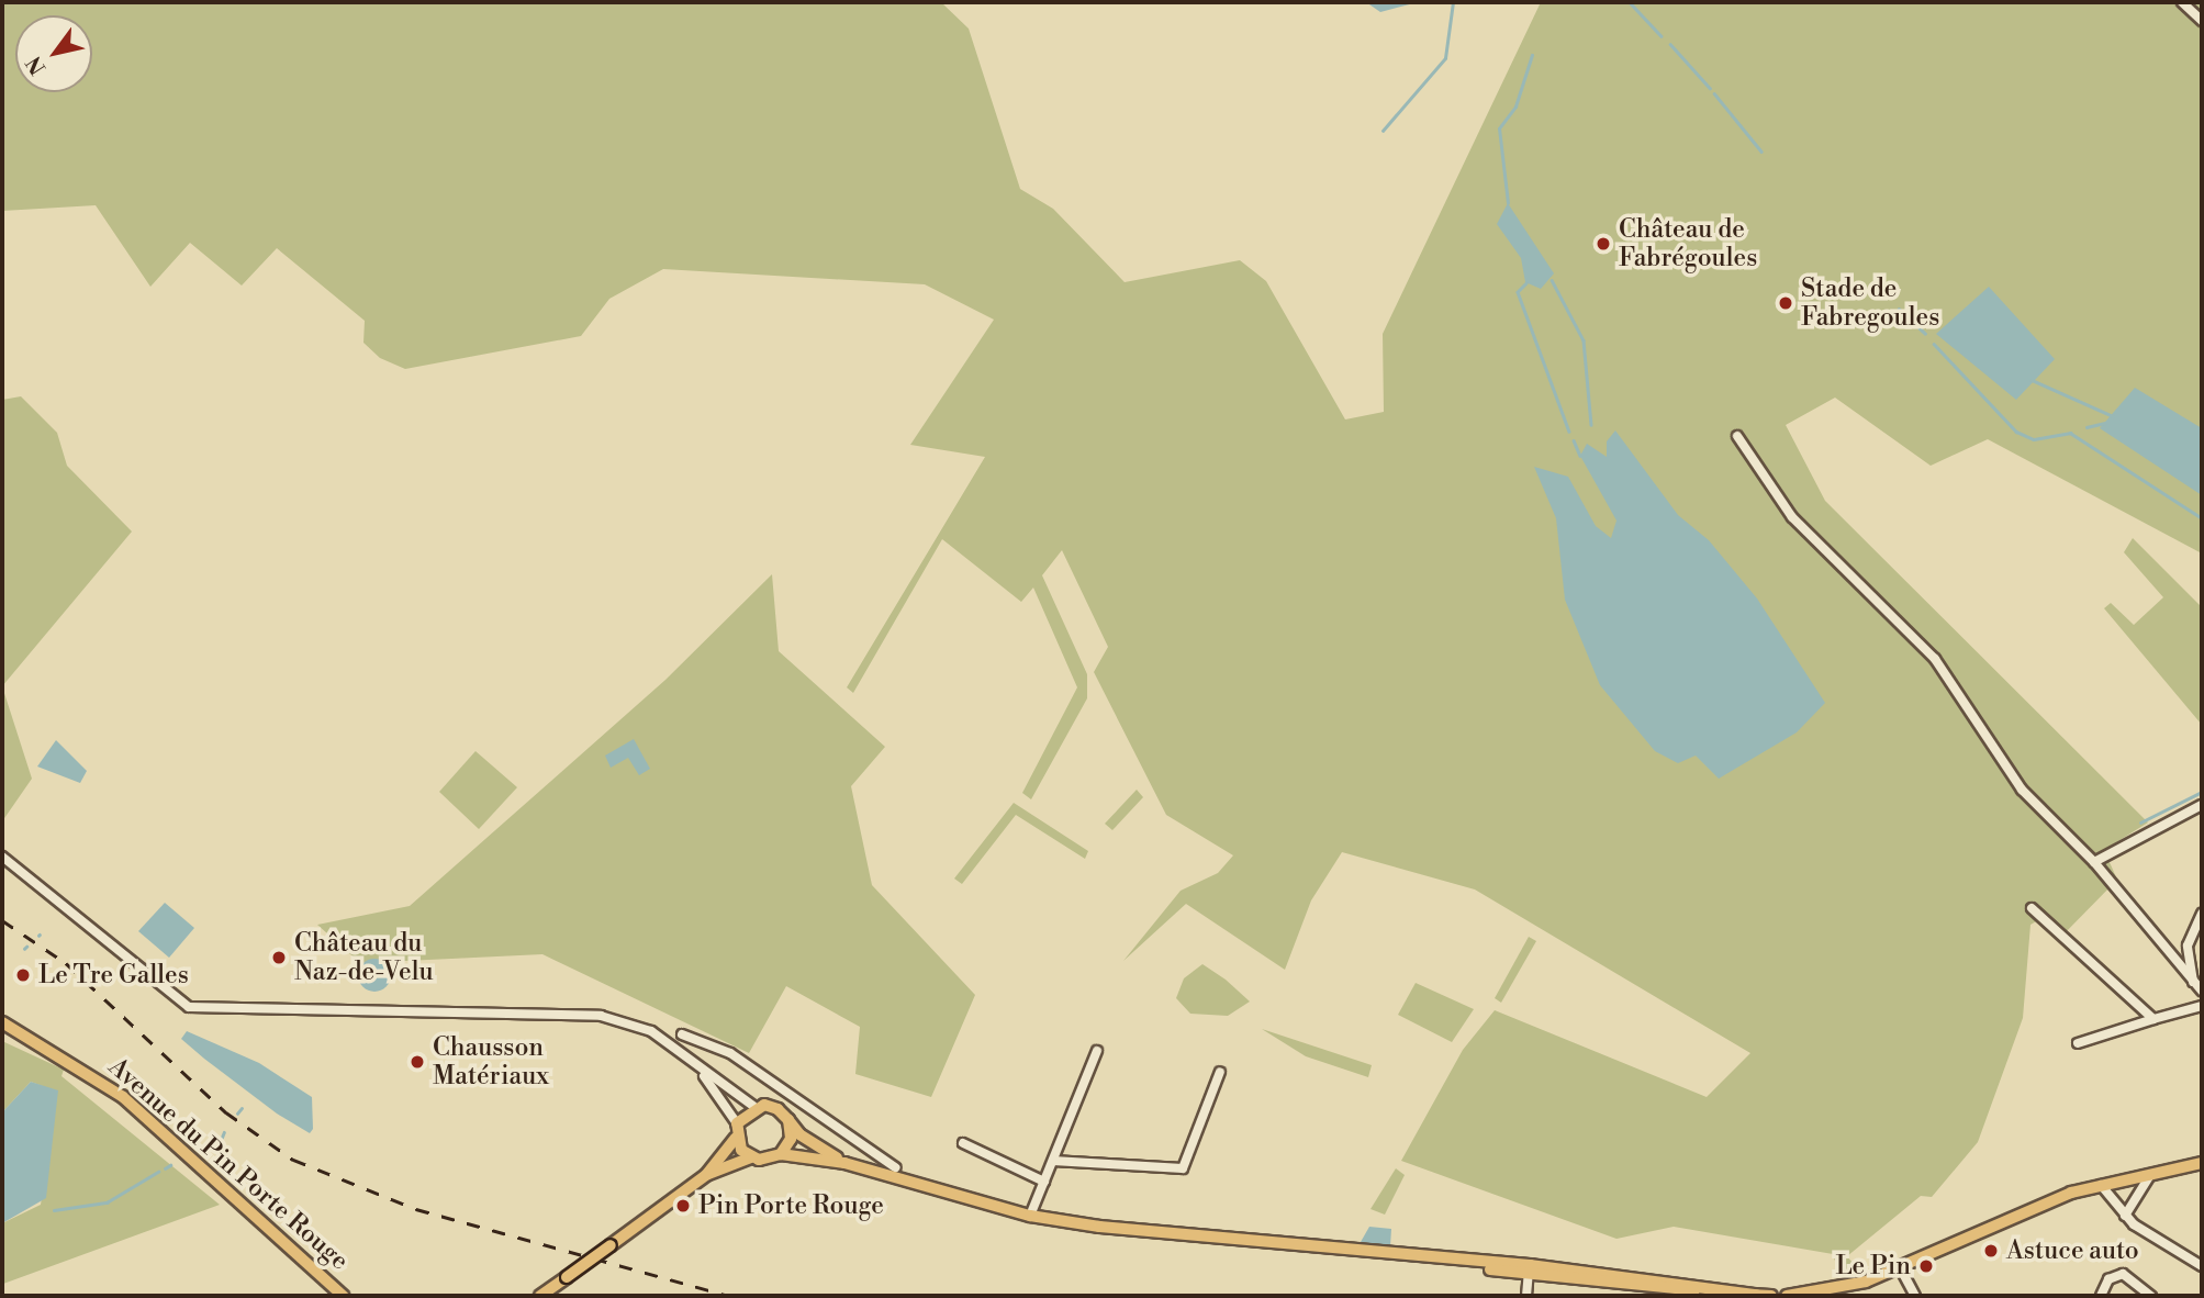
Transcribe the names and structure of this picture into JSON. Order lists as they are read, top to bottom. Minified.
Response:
{"streets":{"main road":["Avenue du Pin Porte Rouge"]},"places":["Château de Fabrégoules","Stade de Fabregoules","Château du Naz-de-Velu","Le Tre Galles","Chausson Matériaux","Pin Porte Rouge","Astuce auto","Le Pin"],"north":"bottom left"}
